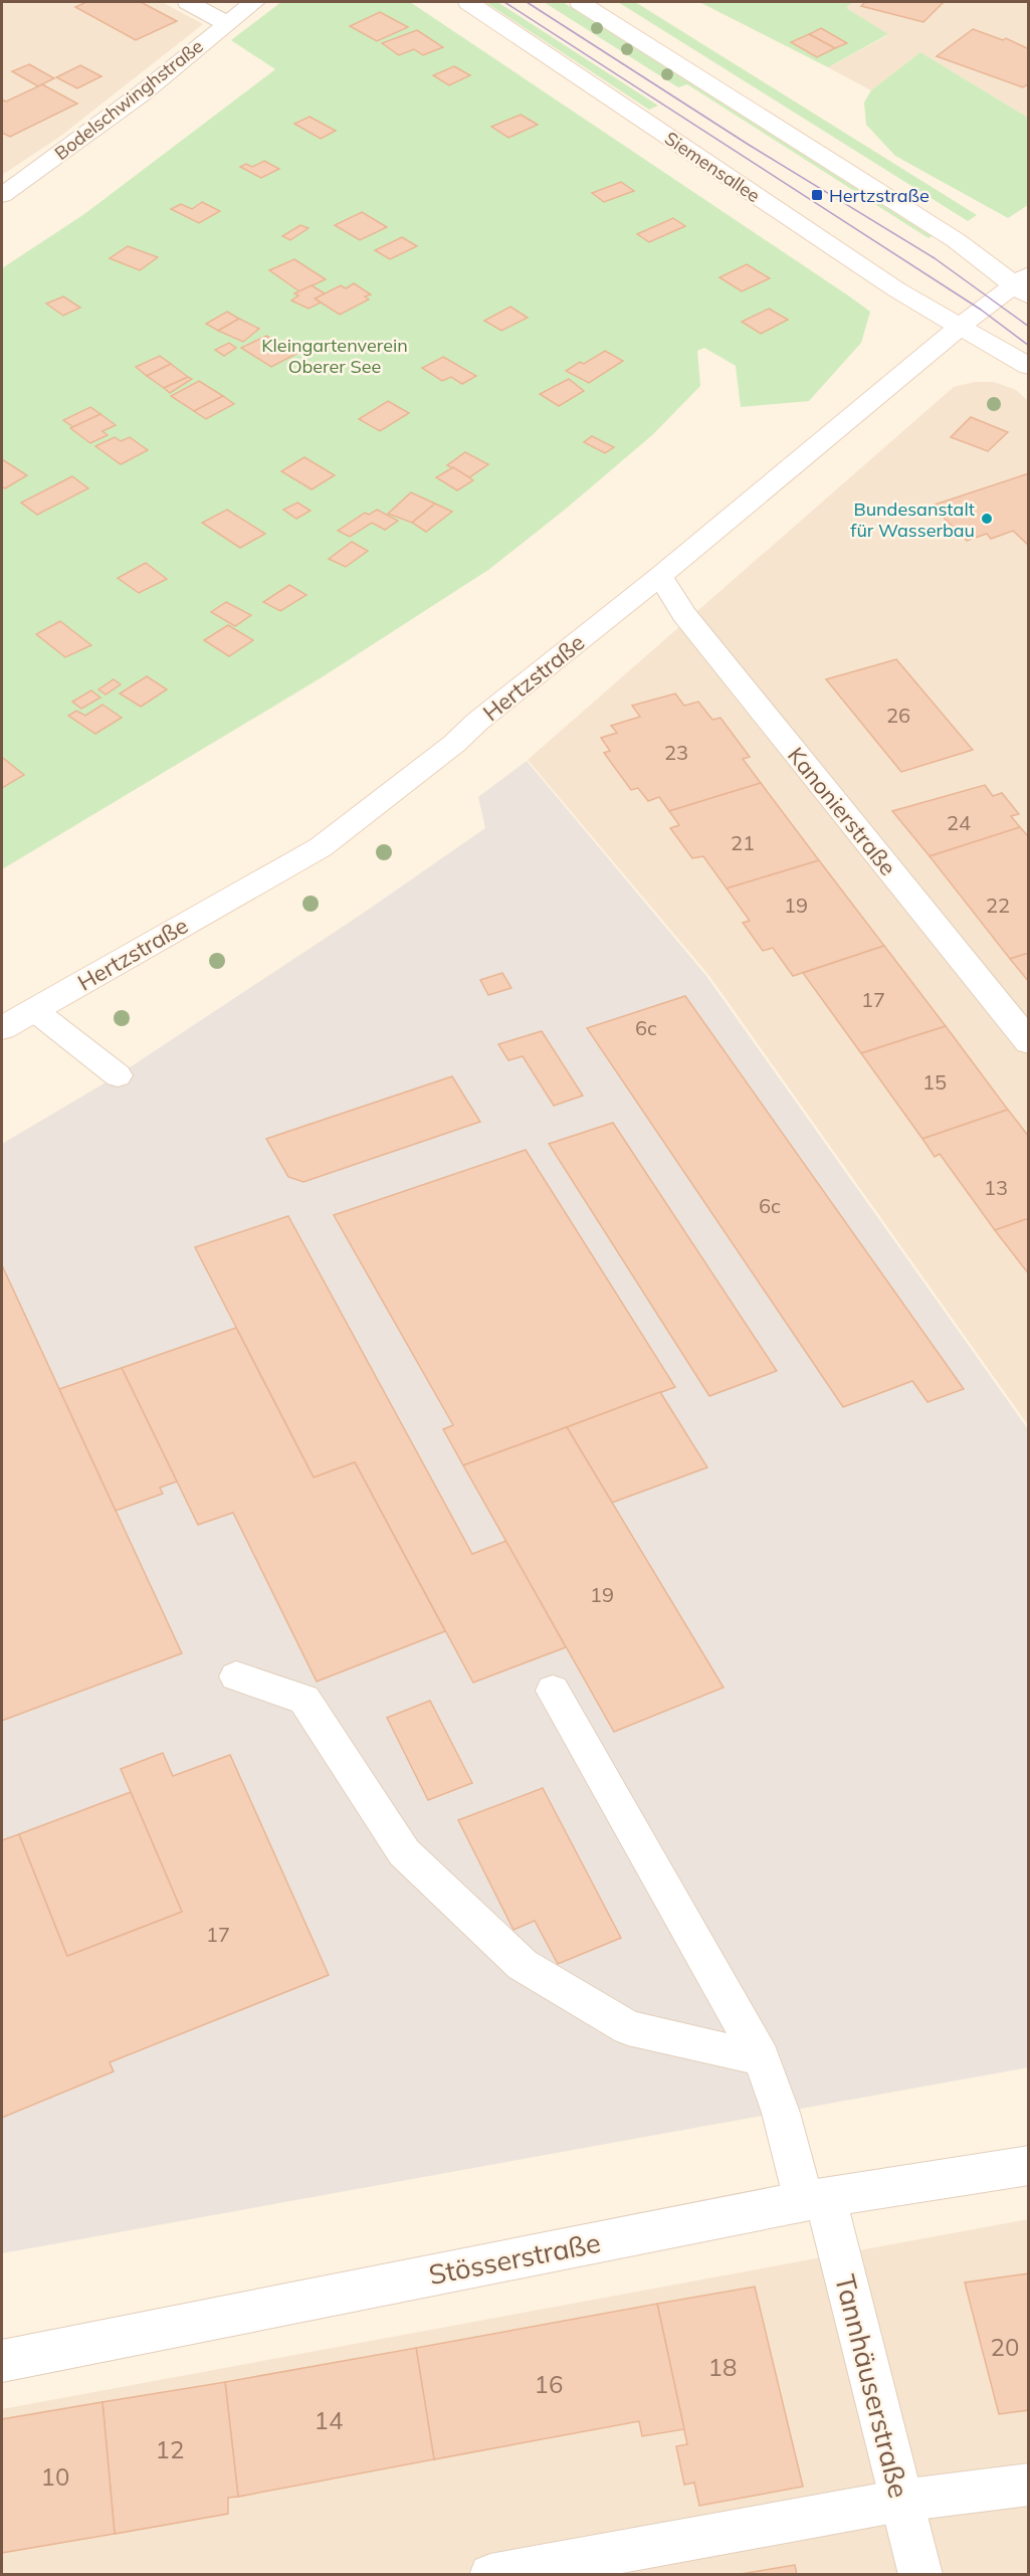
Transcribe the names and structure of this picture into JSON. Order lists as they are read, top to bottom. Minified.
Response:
{"streets":{"main road":["Bodelschwinghstraße","Siemensallee","Hertzstraße","Kanonierstraße","Stösserstraße","Tannhäuserstraße"]},"crossings":[["Siemensallee","Hertzstraße"],["Hertzstraße","Kanonierstraße"],["Stösserstraße","Tannhäuserstraße"]],"parks":["Kleingartenverein Oberer See"],"places":{"transit":["Hertzstraße"],"other":["Bundesanstalt für Wasserbau"]},"house_numbers":["26","23","24","21","19","22","17","6c","15","13","6c","19","17","20","18","16","14","12","10"]}
